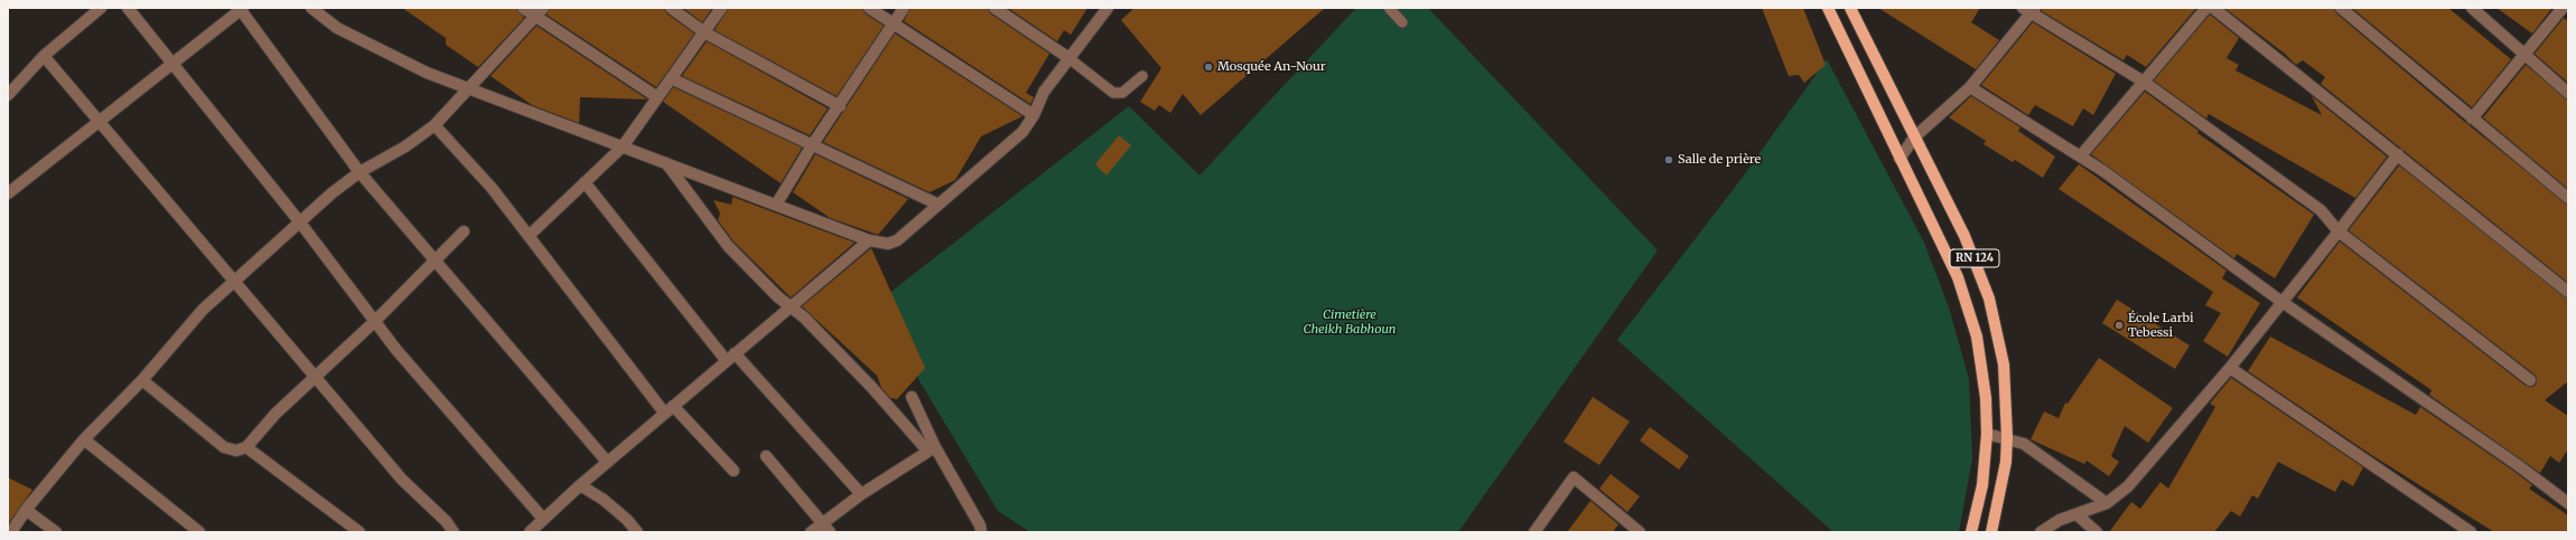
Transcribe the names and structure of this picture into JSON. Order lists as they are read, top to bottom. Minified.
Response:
{"streets":{"main road":["RN 124"]},"parks":["Cimetière Cheikh Babhoun"],"places":["Mosquée An-Nour","Salle de prière","École Larbi Tebessi"]}
